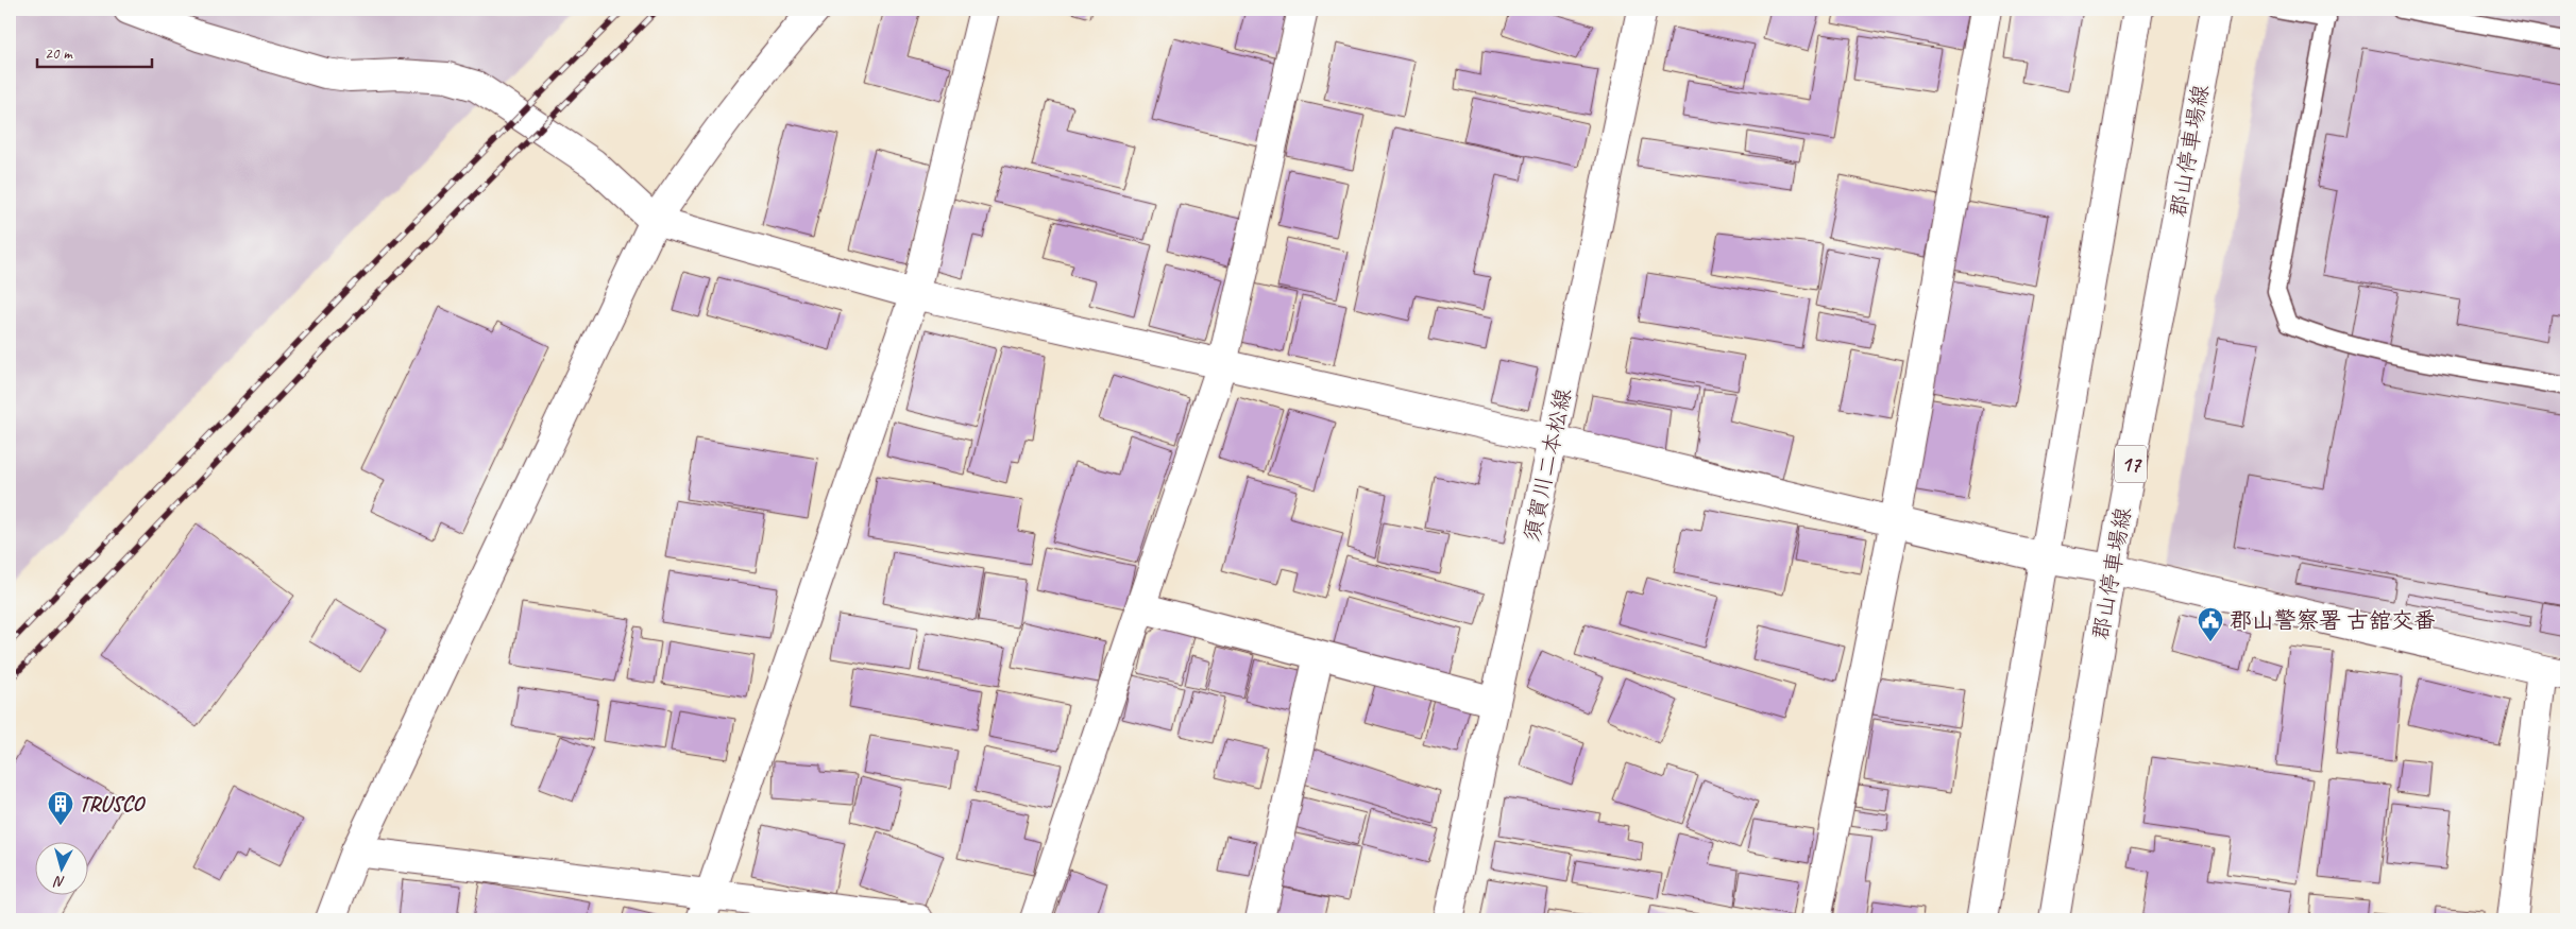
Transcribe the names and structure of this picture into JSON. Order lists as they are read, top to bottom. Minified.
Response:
{"streets":{"street":["郡山停車場線","17","須賀川二本松線"]},"places":{"public building":["郡山警察署 古舘交番"],"building":["TRUSCO"]},"scale_bar":"20 m","north":"bottom"}
